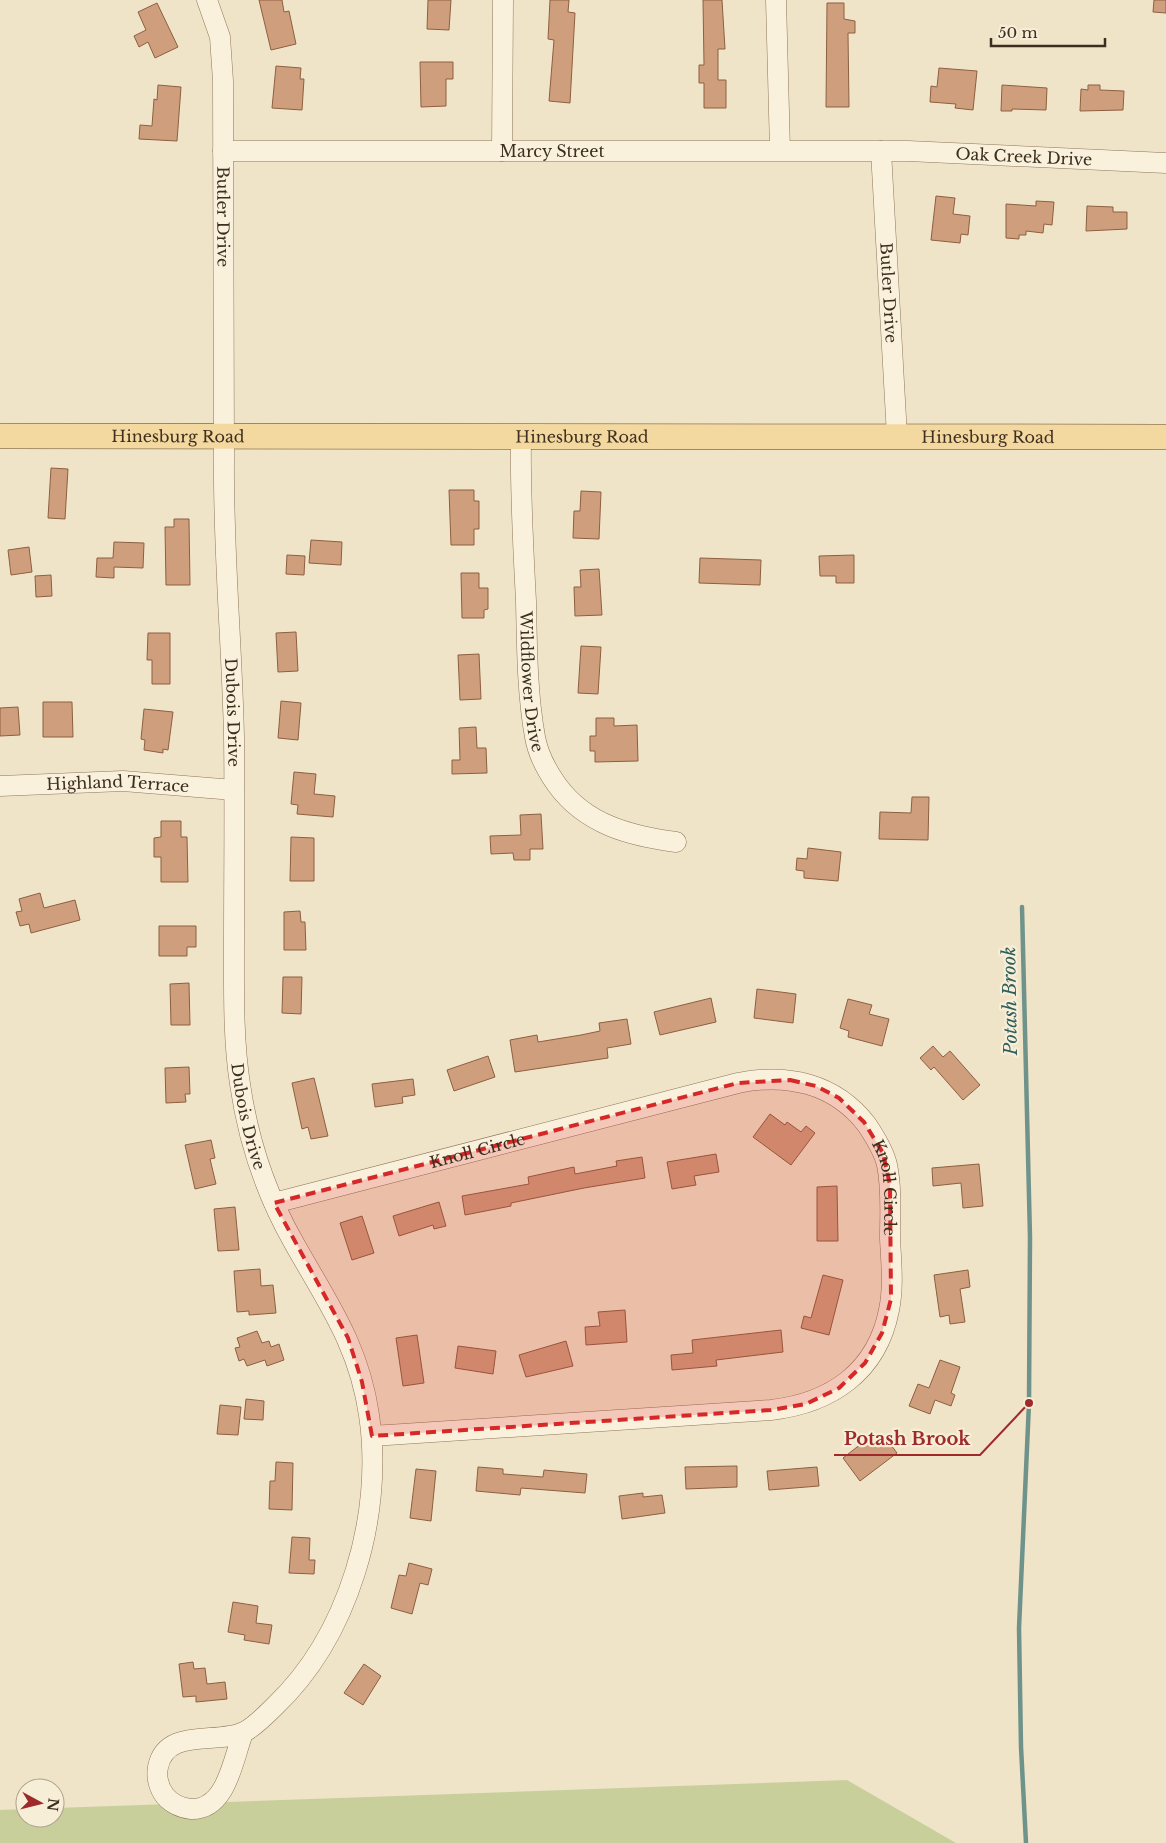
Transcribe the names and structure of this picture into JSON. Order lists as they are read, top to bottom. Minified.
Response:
{"streets":{"main road":["Hinesburg Road"],"street":["Marcy Street","Oak Creek Drive","Butler Drive","Wildflower Drive","Dubois Drive","Highland Terrace","Knoll Circle"]},"crossings":[["Marcy Street","Oak Creek Drive"],["Marcy Street","Butler Drive"],["Oak Creek Drive","Butler Drive"],["Butler Drive","Hinesburg Road"],["Butler Drive","Dubois Drive"],["Hinesburg Road","Wildflower Drive"],["Hinesburg Road","Dubois Drive"],["Dubois Drive","Highland Terrace"],["Dubois Drive","Knoll Circle"]],"water":["Potash Brook"],"places":["Potash Brook"],"scale_bar":"50 m","north":"right"}
